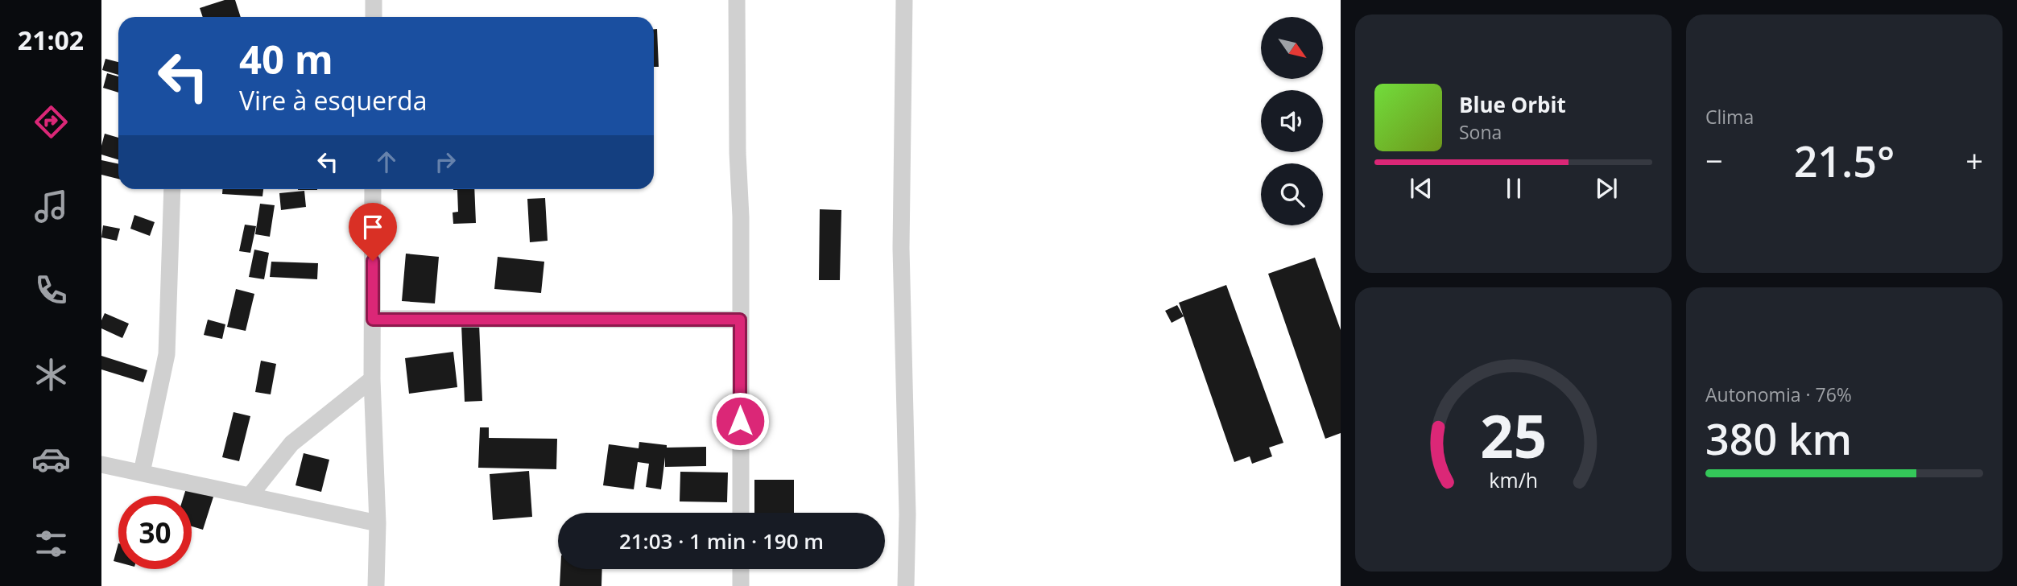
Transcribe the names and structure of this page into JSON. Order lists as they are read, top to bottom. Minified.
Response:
{"north":"bottom right","page":{"tabs":"21:02","tile":["Clima",["Autonomia · 76%","380 km"]],"turn":["40 m","Vire à esquerda"],"song":["Blue Orbit","Sona"],"heat":["−","21.5°","+"],"limit":"30","trip":"21:03 · 1 min · 190 m","gauge":["25","km/h"]}}
